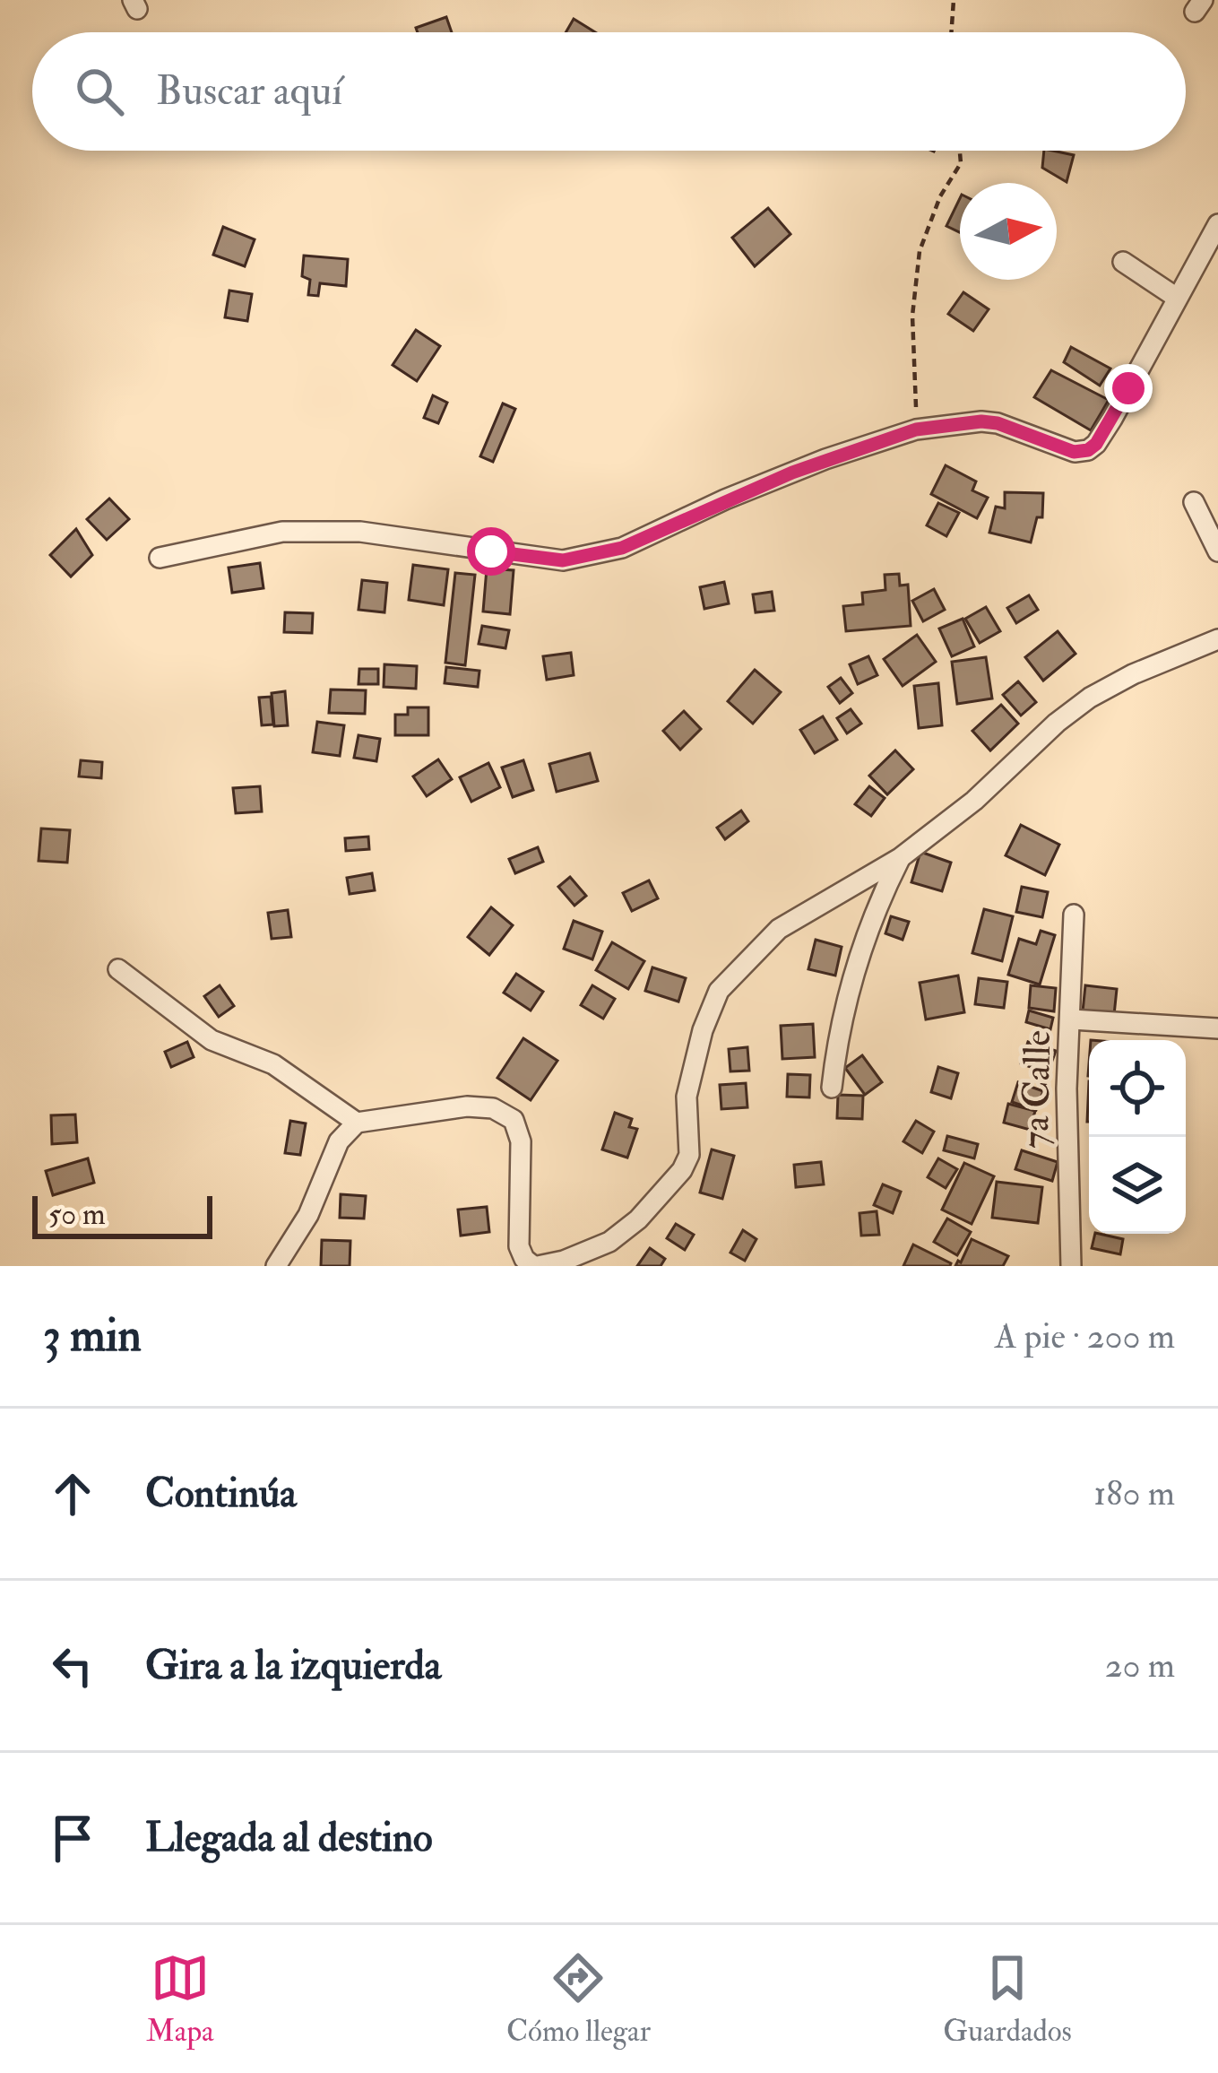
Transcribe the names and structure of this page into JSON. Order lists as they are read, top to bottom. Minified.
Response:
{"streets":{"street":["7a Calle"]},"scale_bar":"50 m","north":"right","page":{"search":"Buscar aquí","scale":"50 m","heading":["3 min","A pie · 200 m"],"list":[["Continúa","180 m"],["Gira a la izquierda","20 m"],"Llegada al destino"],"nav":["Mapa","Cómo llegar","Guardados"]}}
